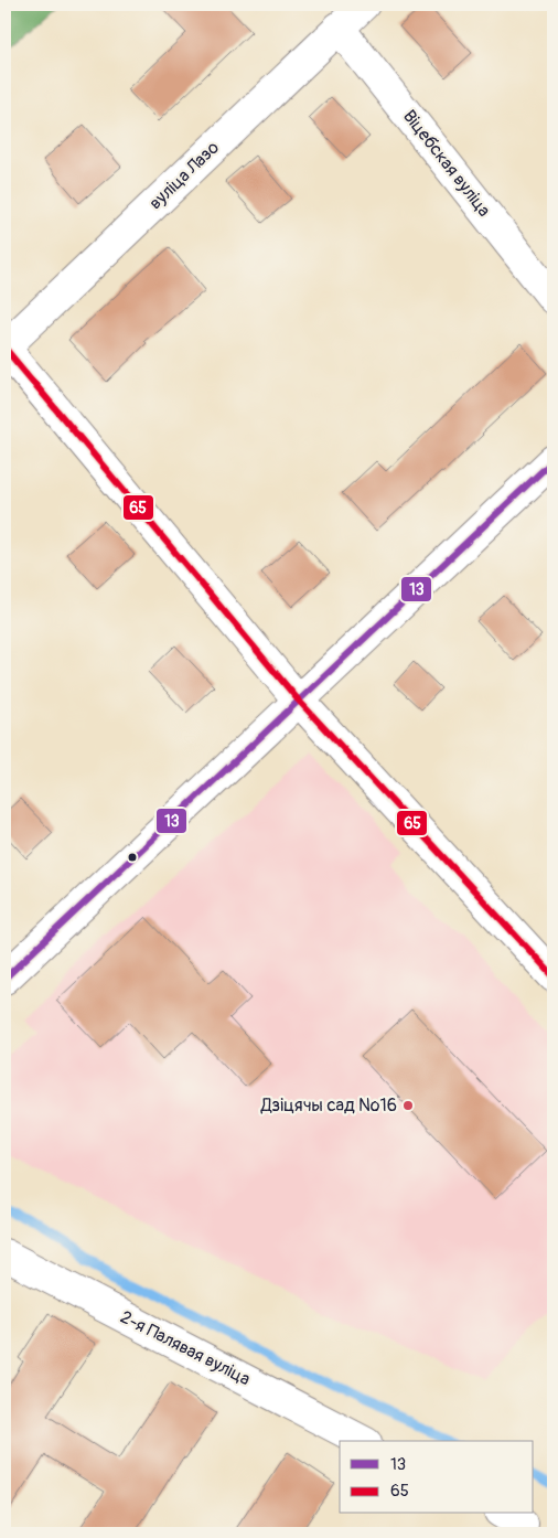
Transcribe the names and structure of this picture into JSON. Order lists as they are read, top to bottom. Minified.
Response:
{"streets":{"street":["Віцебская вуліца","вуліца Лазо","2-я Палявая вуліца"]},"crossings":[["Віцебская вуліца","вуліца Лазо"]],"places":["Дзіцячы сад №16"],"lines":["transit line 65","transit line 13"],"legend":["13","65"]}
